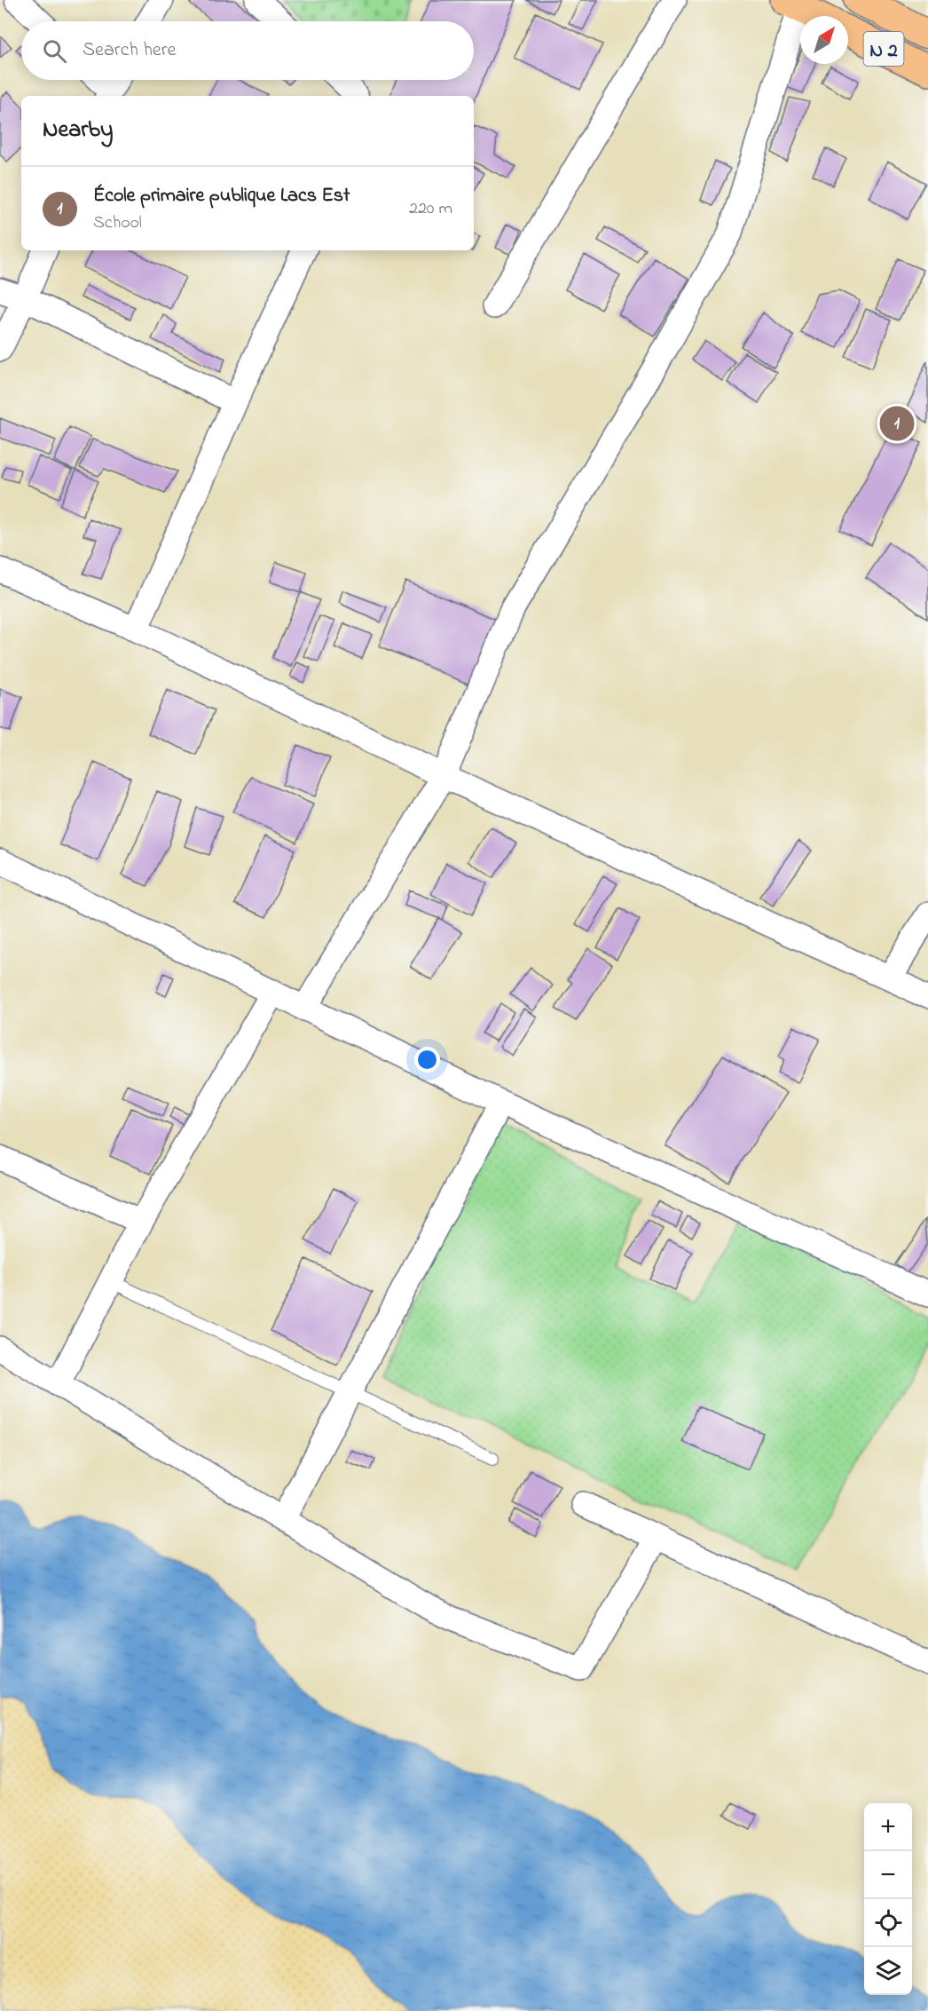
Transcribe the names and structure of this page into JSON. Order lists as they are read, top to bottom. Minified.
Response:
{"streets":{"highway":["N 2"]},"north":"top right","page":{"search":"Search here","heading":"Nearby","list":[{"mark":"1","name":"École primaire publique Lacs Est","note":"School","value":"220 m"}],"pins":"1","map_buttons":["+","−"]}}
